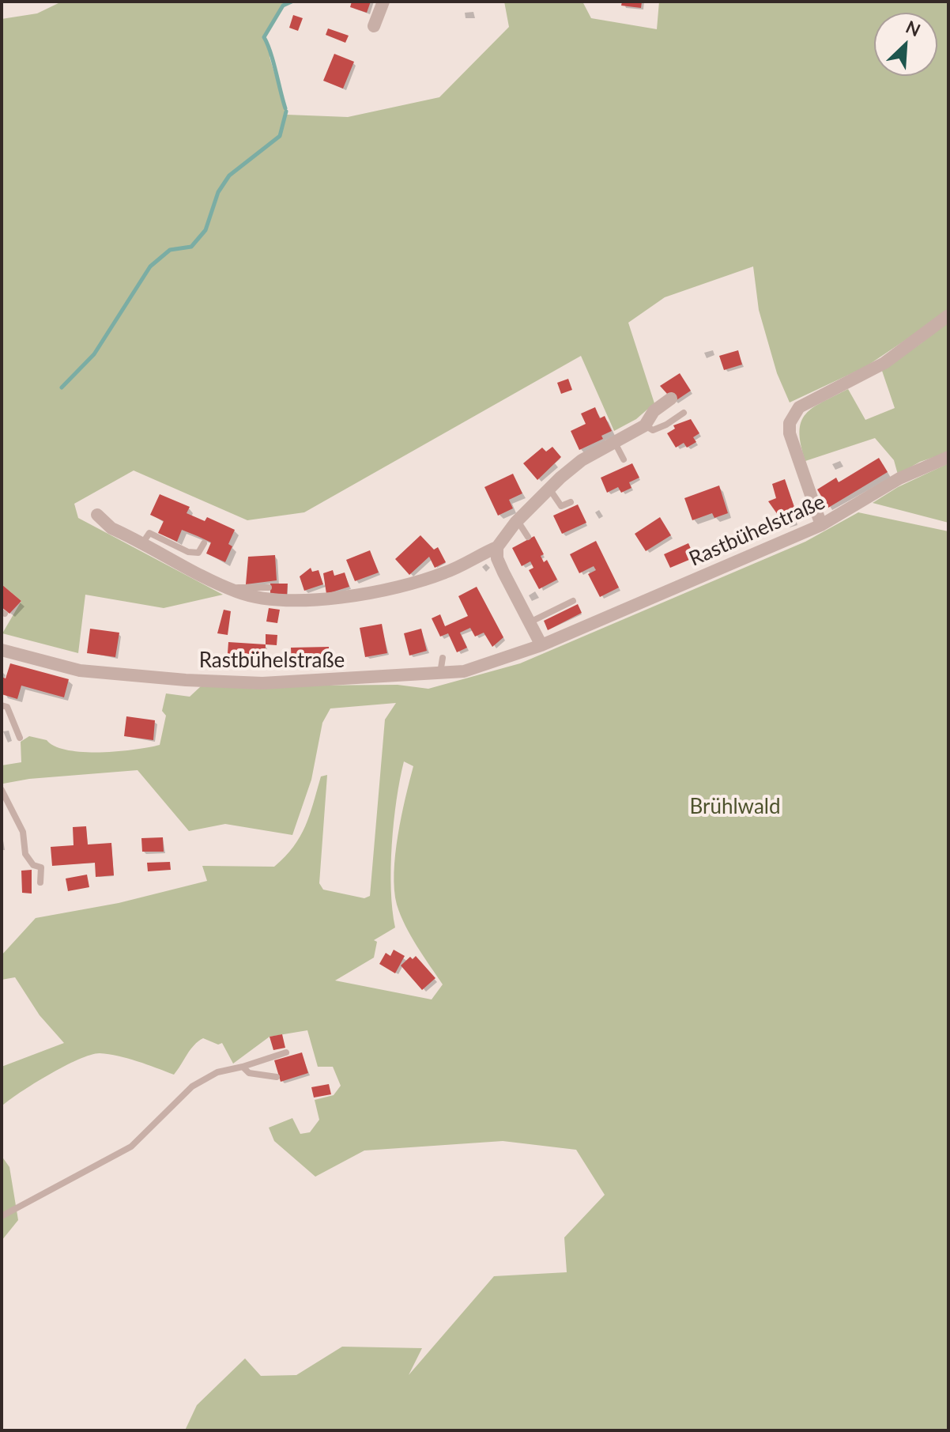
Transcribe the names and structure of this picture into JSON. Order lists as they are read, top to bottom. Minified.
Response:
{"streets":{"street":["Rastbühelstraße"]},"parks":["Brühlwald"],"north":"top right"}
